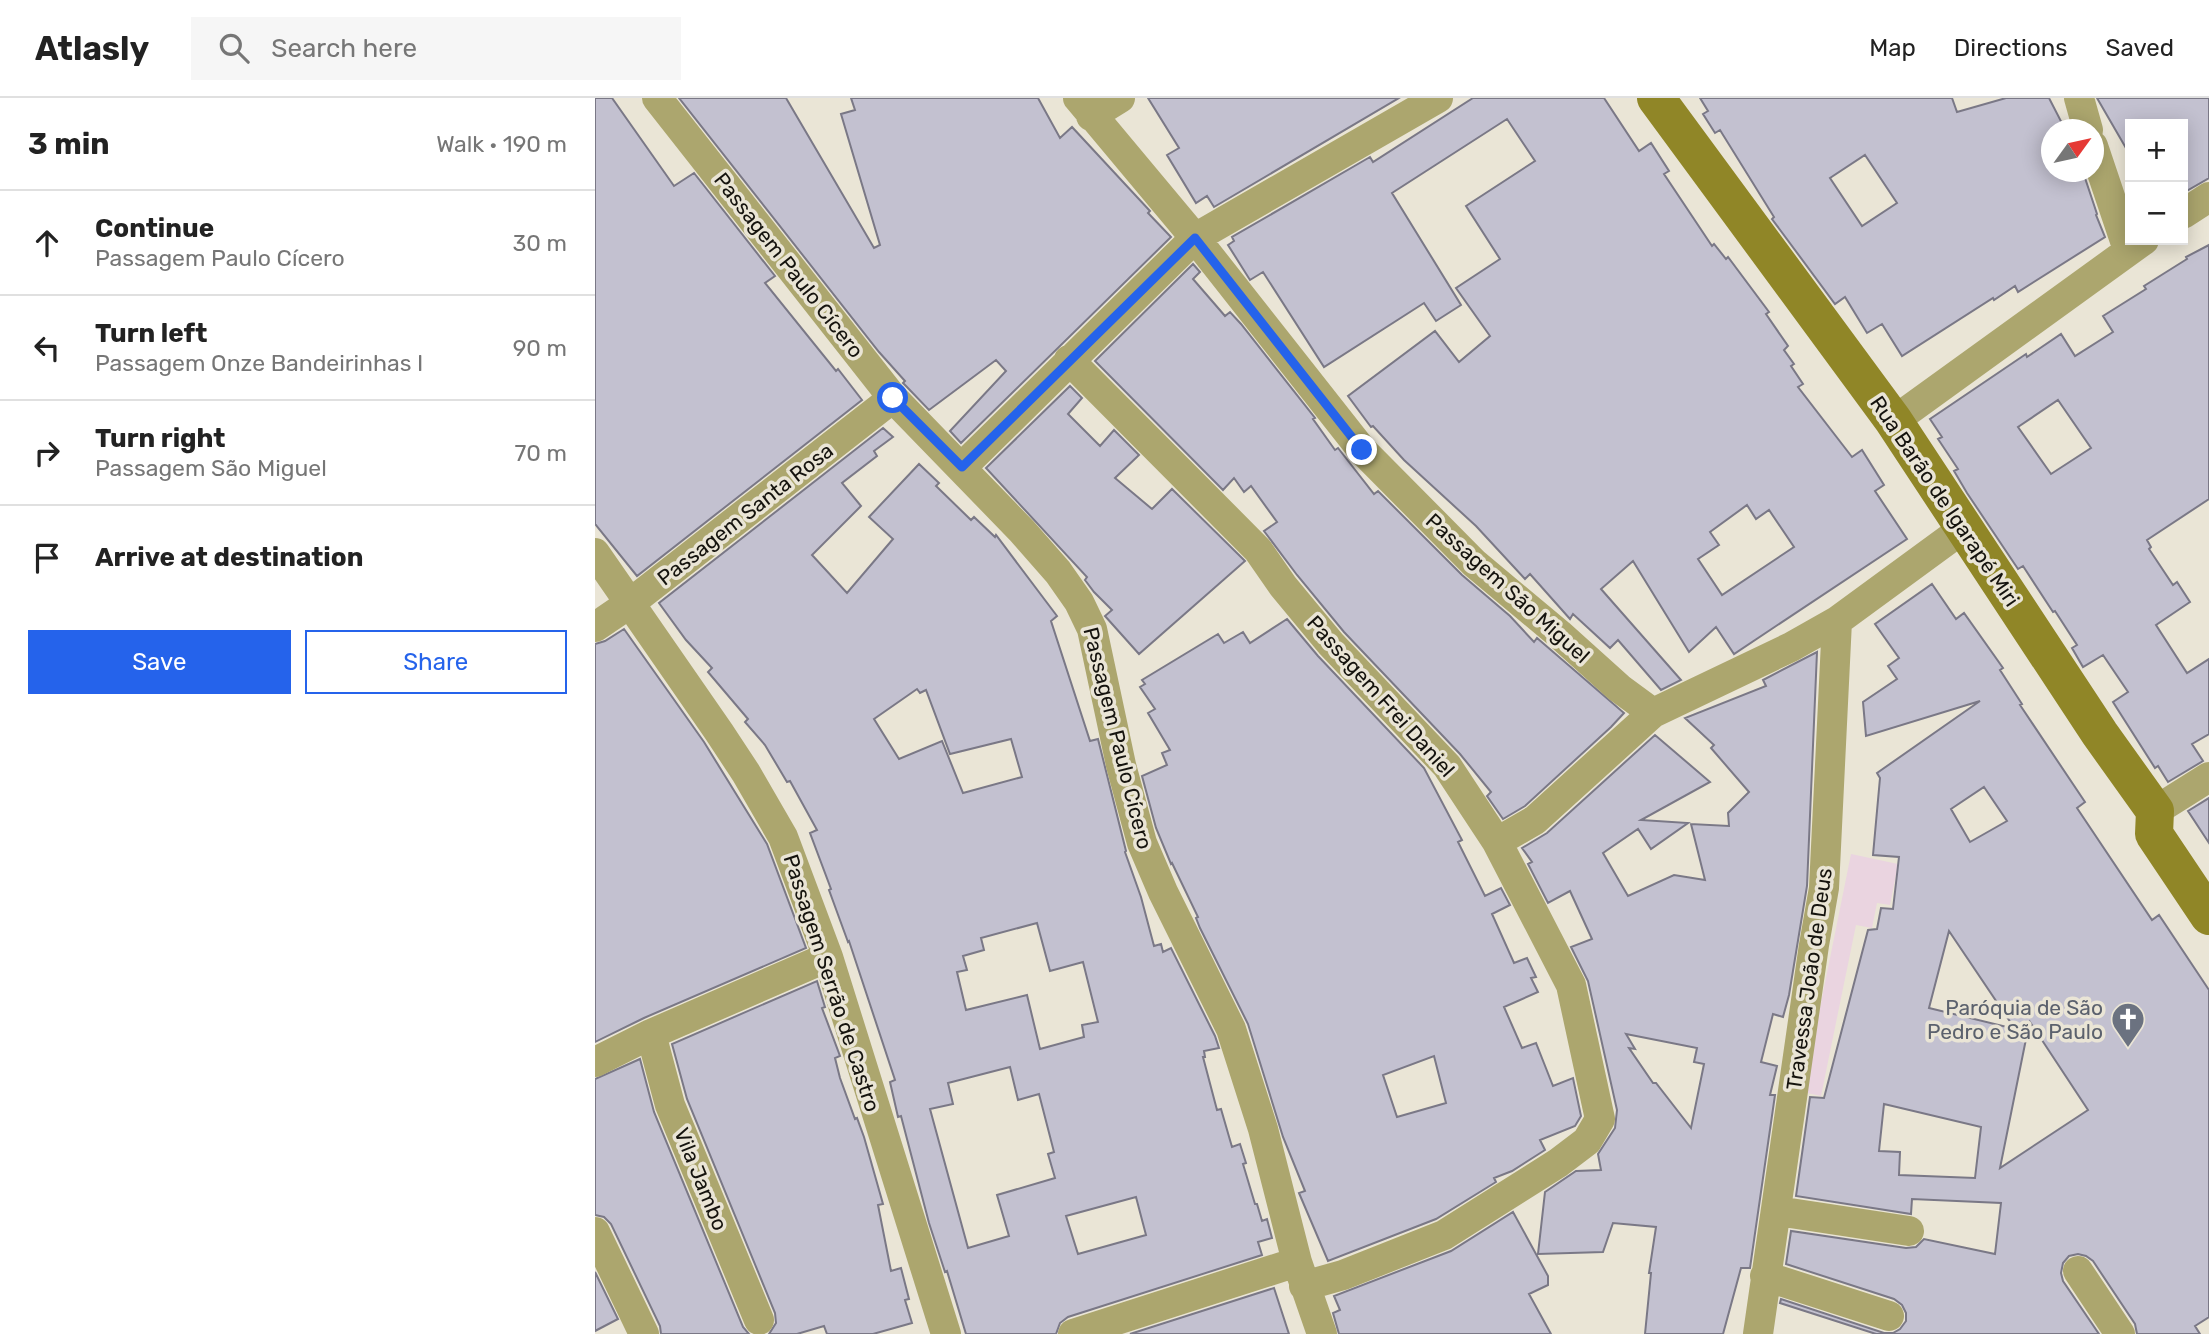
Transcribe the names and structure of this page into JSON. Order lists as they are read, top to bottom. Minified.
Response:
{"streets":{"main road":["Rua Barão de Igarapé Miri"],"street":["Passagem Paulo Cícero","Passagem Santa Rosa","Passagem São Miguel","Passagem Frei Daniel","Travessa João de Deus","Passagem Serrão de Castro","Vila Jambo"]},"crossings":[["Passagem Paulo Cícero","Passagem Santa Rosa"],["Passagem Paulo Cícero","Passagem Frei Daniel"],["Passagem Santa Rosa","Passagem Serrão de Castro"]],"places":{"church":["Paróquia de São Pedro e São Paulo"]},"north":"top right","page":{"header":"Atlasly","search":"Search here","nav":["Map","Directions","Saved"],"heading":["3 min","Walk · 190 m"],"map_buttons":["+","−"],"list":[["Continue","Passagem Paulo Cícero","30 m"],["Turn left","Passagem Onze Bandeirinhas I","90 m"],["Turn right","Passagem São Miguel","70 m"],"Arrive at destination"],"buttons":["Save","Share"]}}
